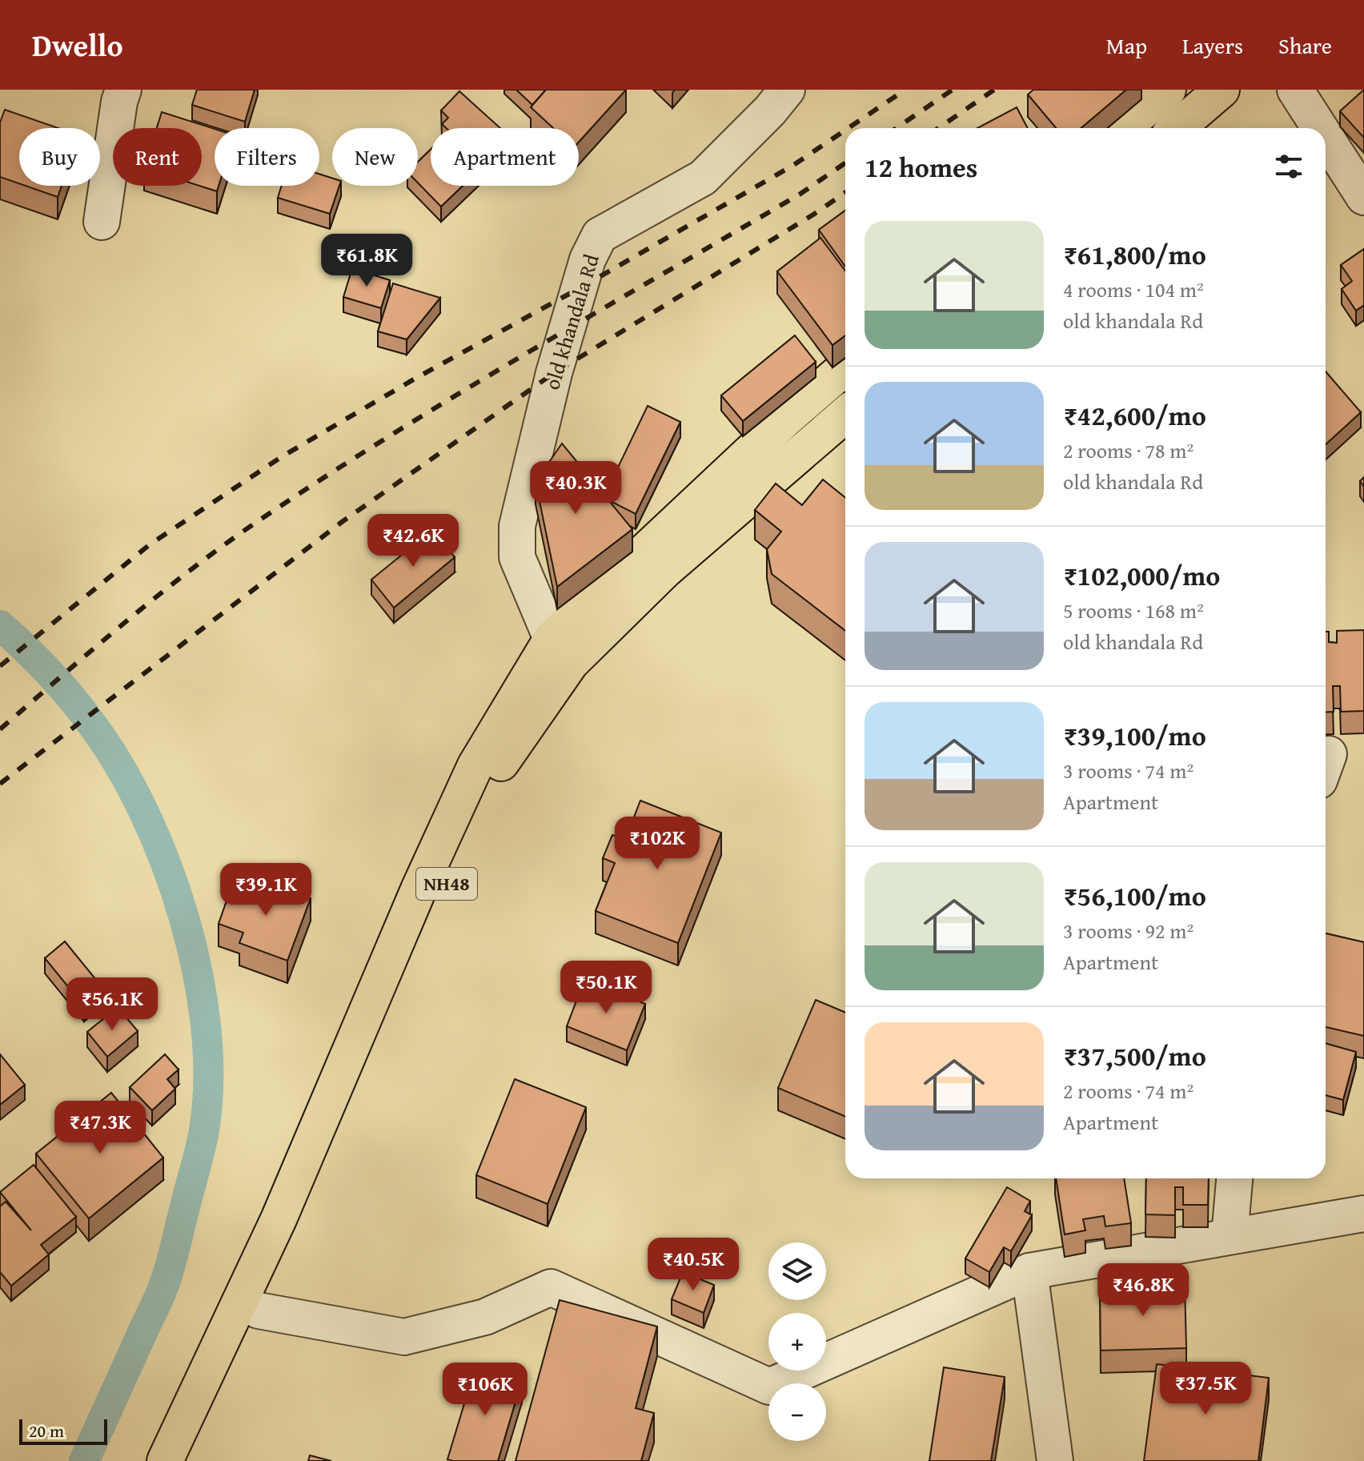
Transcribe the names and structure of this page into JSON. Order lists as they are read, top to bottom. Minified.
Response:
{"streets":{"highway":["NH48"],"street":["old khandala Rd"]},"crossings":[["old khandala Rd","NH48"]],"scale_bar":"20 m","page":{"header":"Dwello","nav":["Map","Layers","Share"],"chip":["Buy","Rent","Filters","New","Apartment"],"heading":"12 homes","list":[{"name":"₹61,800/mo","note":"4 rooms · 104 m² · old khandala Rd"},{"name":"₹42,600/mo","note":"2 rooms · 78 m² · old khandala Rd"},{"name":"₹102,000/mo","note":"5 rooms · 168 m² · old khandala Rd"},{"name":"₹39,100/mo","note":"3 rooms · 74 m² · Apartment"},{"name":"₹56,100/mo","note":"3 rooms · 92 m² · Apartment"},{"name":"₹37,500/mo","note":"2 rooms · 74 m² · Apartment"}],"price":["₹61.8K","₹40.3K","₹42.6K","₹102K","₹39.1K","₹50.1K","₹56.1K","₹47.3K","₹40.5K","₹46.8K","₹37.5K","₹106K"],"map_buttons":["+","−"],"scale":"20 m"}}
